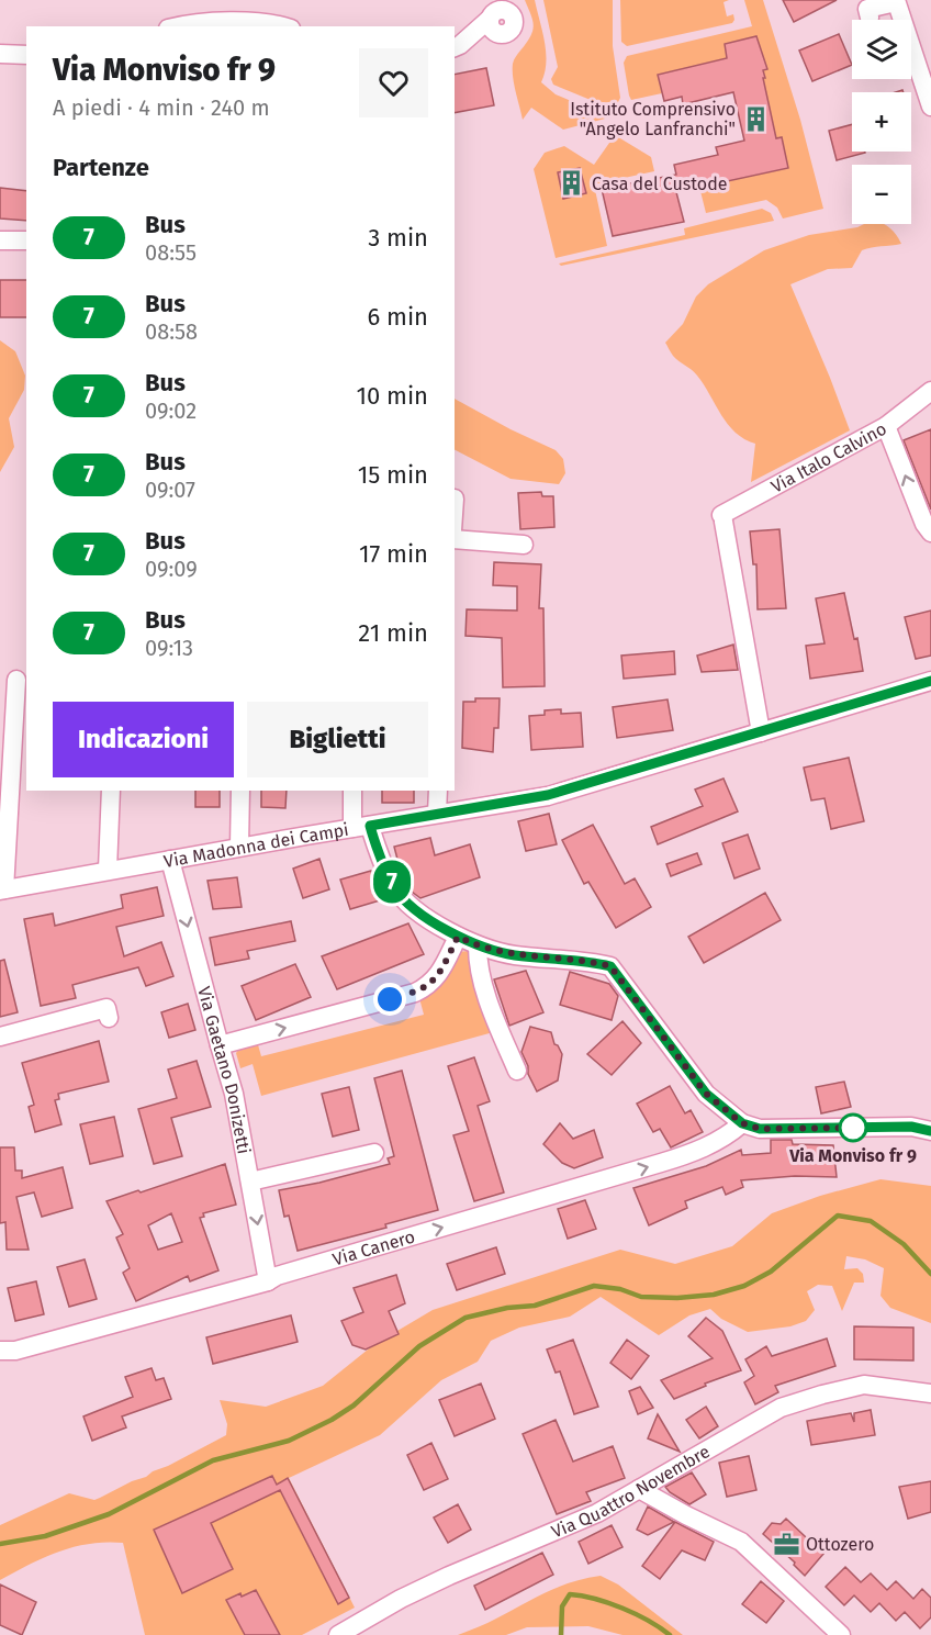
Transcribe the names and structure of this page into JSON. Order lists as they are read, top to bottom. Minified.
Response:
{"streets":{"street":["Via Italo Calvino","Via Madonna dei Campi","Via Gaetano Donizetti","Via Canero","Via Quattro Novembre"]},"crossings":[["Via Italo Calvino","Via Madonna dei Campi"],["Via Madonna dei Campi","Via Gaetano Donizetti"],["Via Gaetano Donizetti","Via Canero"]],"one_way":["Via Gaetano Donizetti","Via Canero"],"places":{"building":["Istituto Comprensivo \"Angelo Lanfranchi\"","Casa del Custode"],"other":["Via Monviso fr 9"],"office":["Ottozero"]},"lines":["bus line 7"],"page":{"on_map":"7","map_buttons":["+","−"],"heading":[["Via Monviso fr 9","A piedi · 4 min · 240 m"],"Partenze"],"list":[{"mark":"7","name":"Bus","note":"08:55","value":"3 min"},{"mark":"7","name":"Bus","note":"08:58","value":"6 min"},{"mark":"7","name":"Bus","note":"09:02","value":"10 min"},{"mark":"7","name":"Bus","note":"09:07","value":"15 min"},{"mark":"7","name":"Bus","note":"09:09","value":"17 min"},{"mark":"7","name":"Bus","note":"09:13","value":"21 min"}],"buttons":["Indicazioni","Biglietti"]}}
